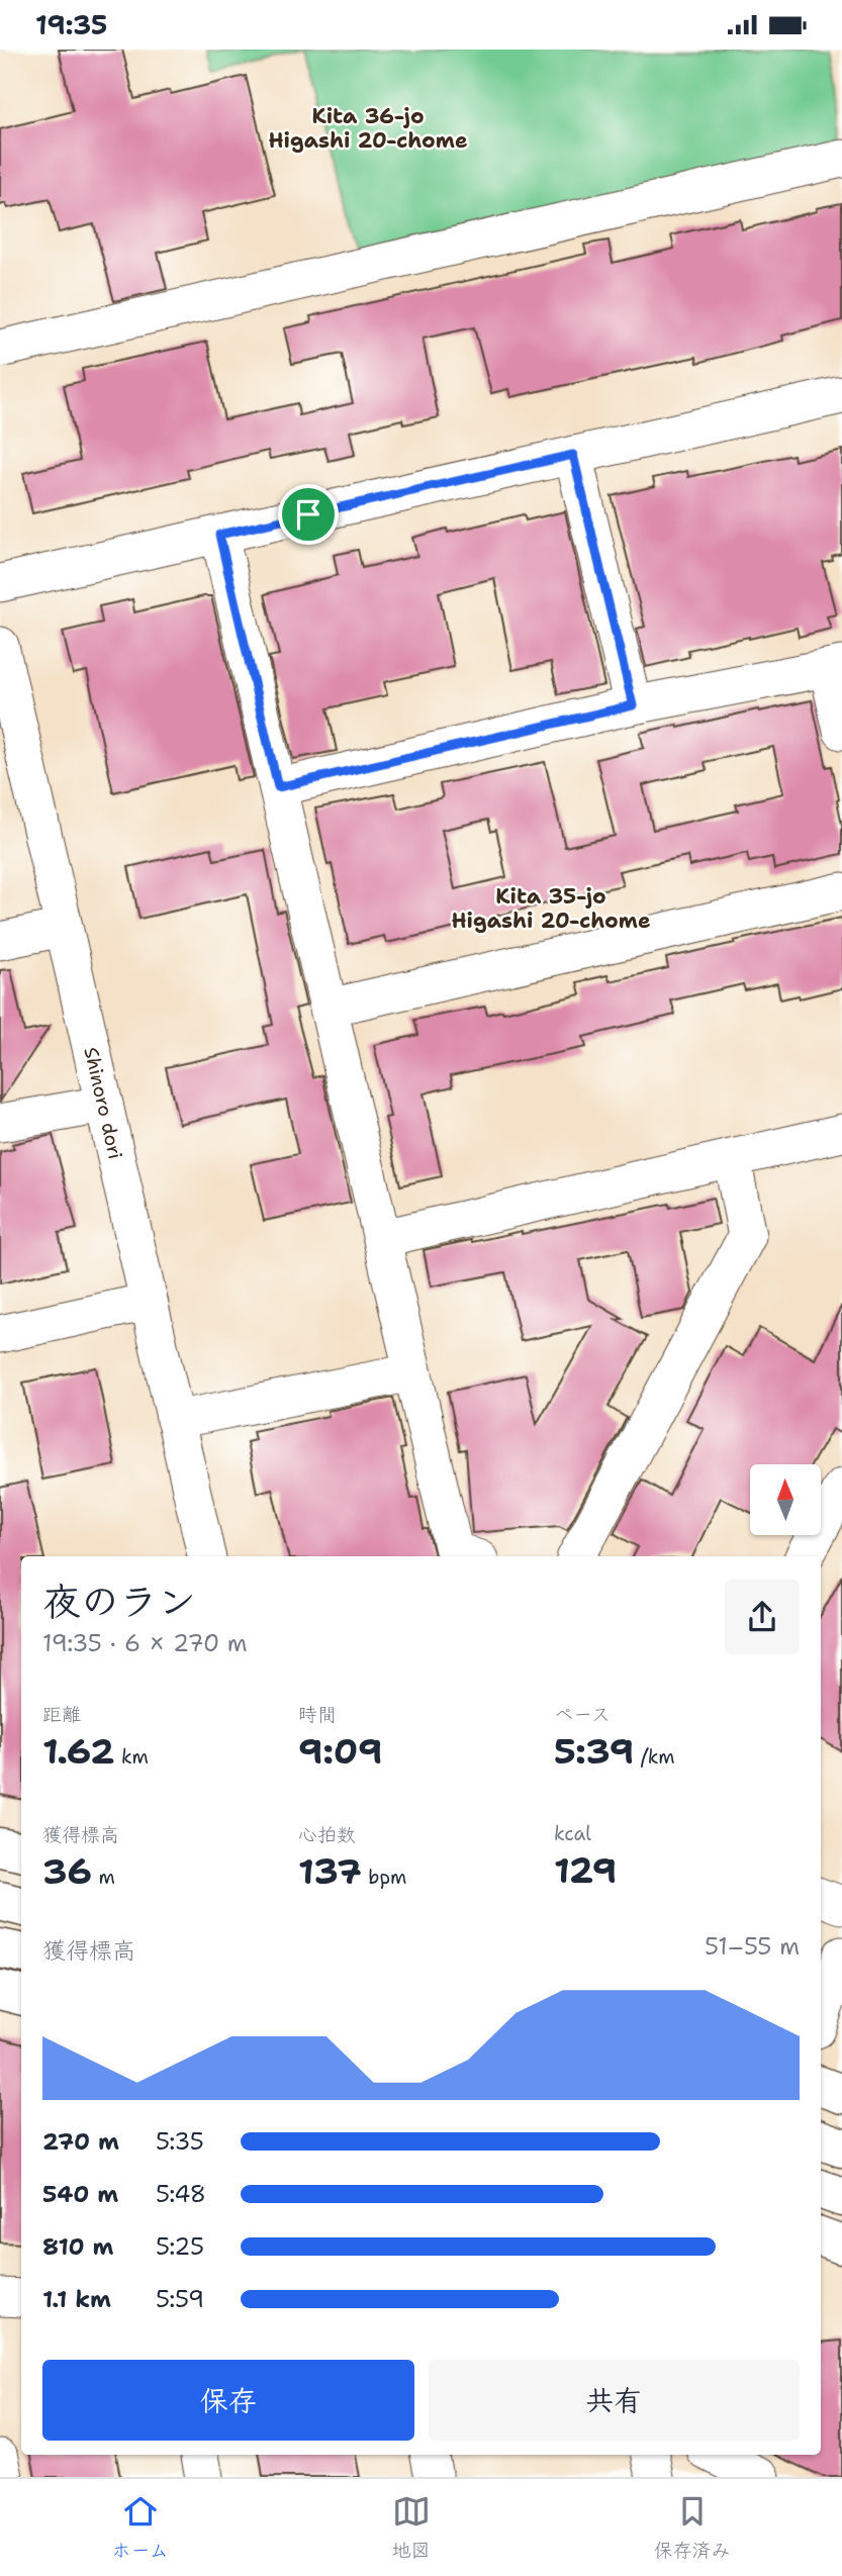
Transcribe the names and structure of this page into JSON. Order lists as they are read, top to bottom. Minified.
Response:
{"streets":{"street":["Shinoro dori"]},"districts":["Kita 36-jo Higashi 20-chome","Kita 35-jo Higashi 20-chome"],"north":"top","page":{"status":"19:35","heading":["夜のラン","19:35 · 6 × 270 m"],"stats":[["距離","1.62 km"],["時間","9:09"],["ペース","5:39 /km"],["獲得標高","36 m"],["心拍数","137 bpm"],["kcal","129"]],"chart":["獲得標高","51–55 m"],"list":[{"name":"270 m","note":"5:35"},{"name":"540 m","note":"5:48"},{"name":"810 m","note":"5:25"},{"name":"1.1 km","note":"5:59"}],"buttons":["保存","共有"],"tabs":["ホーム","地図","保存済み"]}}
